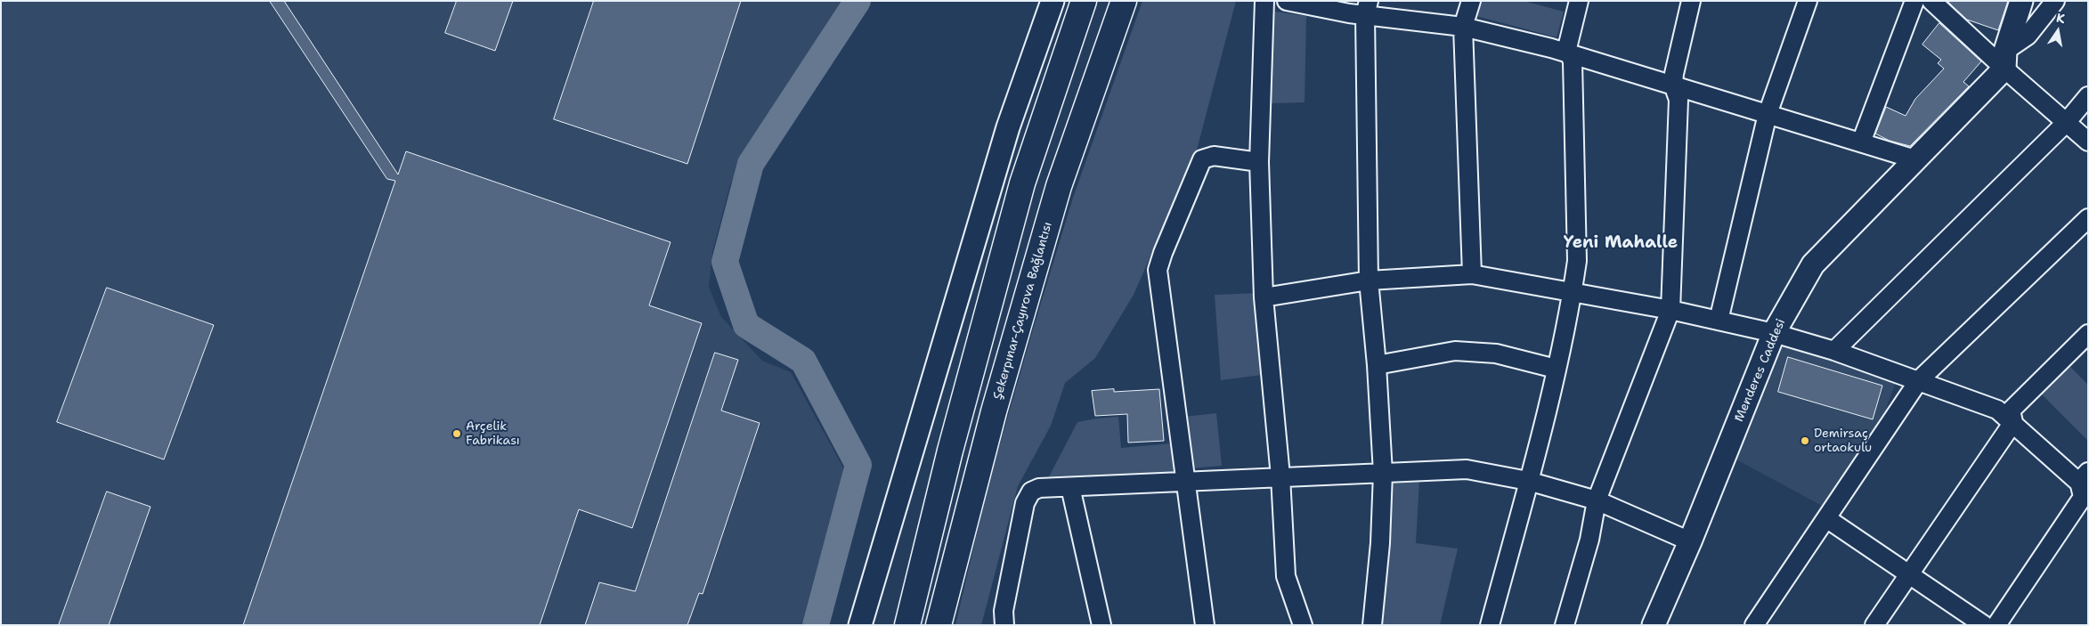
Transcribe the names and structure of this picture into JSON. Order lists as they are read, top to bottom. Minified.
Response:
{"streets":{"highway":["Şekerpınar-Çayırova Bağlantısı"],"street":["Menderes Caddesi"]},"districts":["Yeni Mahalle"],"places":["Arçelik Fabrikası","Demirsaç ortaokulu"],"north":"top"}
